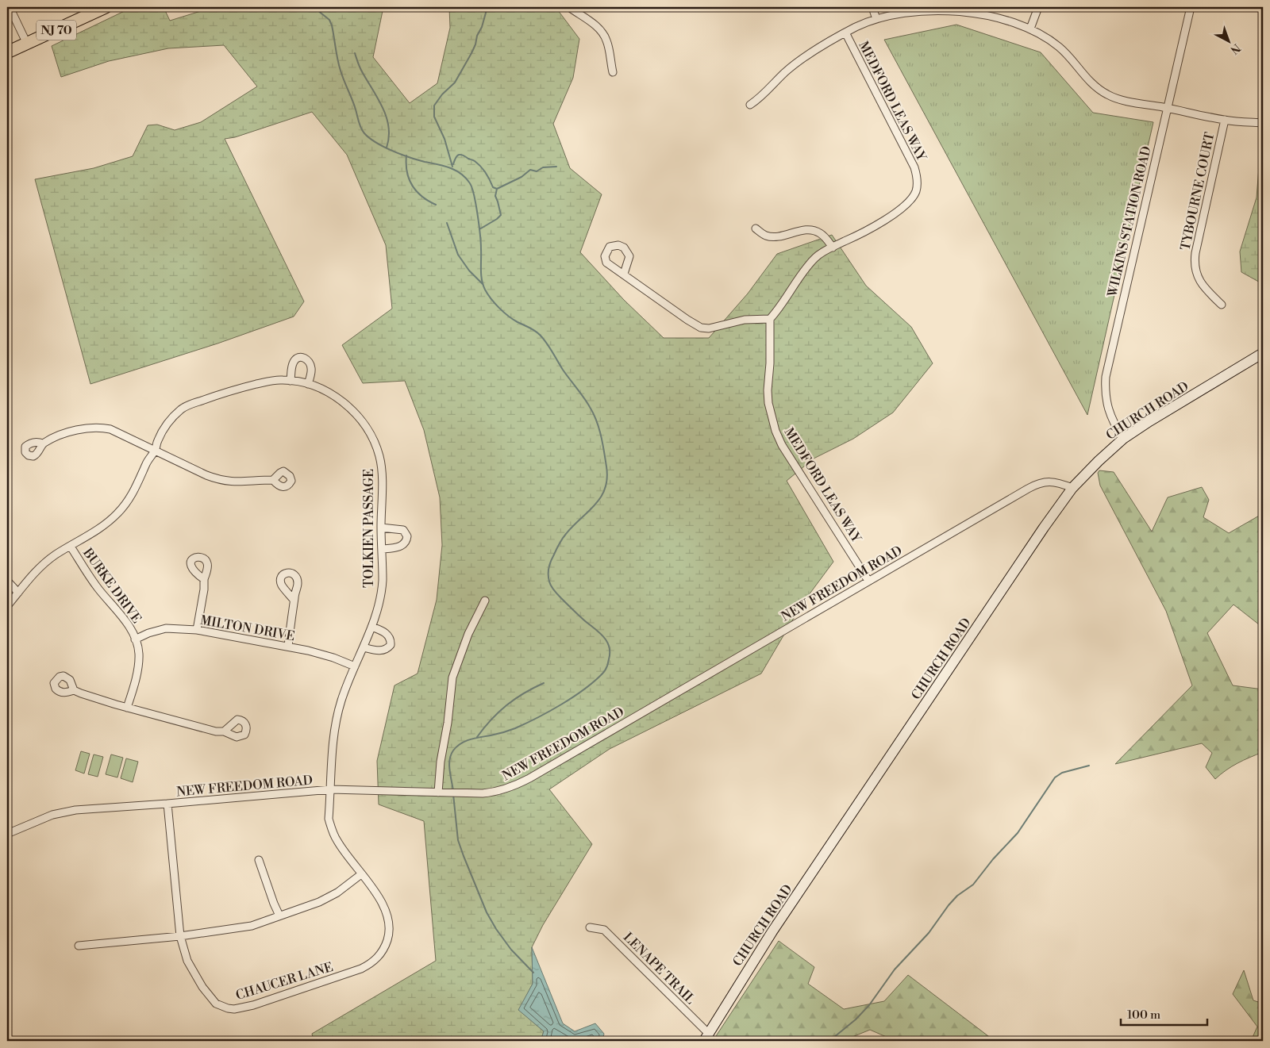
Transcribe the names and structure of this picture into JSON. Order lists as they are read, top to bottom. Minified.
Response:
{"streets":{"highway":["NJ 70"],"main road":["CHURCH ROAD"],"street":["MEDFORD LEAS WAY","TYBOURNE COURT","WILKINS STATION ROAD","TOLKIEN PASSAGE","NEW FREEDOM ROAD","BURKE DRIVE","MILTON DRIVE","LENAPE TRAIL","CHAUCER LANE"]},"crossings":[["MEDFORD LEAS WAY","NEW FREEDOM ROAD"],["WILKINS STATION ROAD","CHURCH ROAD"],["CHURCH ROAD","NEW FREEDOM ROAD"],["CHURCH ROAD","LENAPE TRAIL"],["TOLKIEN PASSAGE","NEW FREEDOM ROAD"],["TOLKIEN PASSAGE","BURKE DRIVE"],["TOLKIEN PASSAGE","MILTON DRIVE"],["TOLKIEN PASSAGE","CHAUCER LANE"],["NEW FREEDOM ROAD","CHAUCER LANE"],["BURKE DRIVE","MILTON DRIVE"]],"scale_bar":"100 m","north":"bottom right"}
